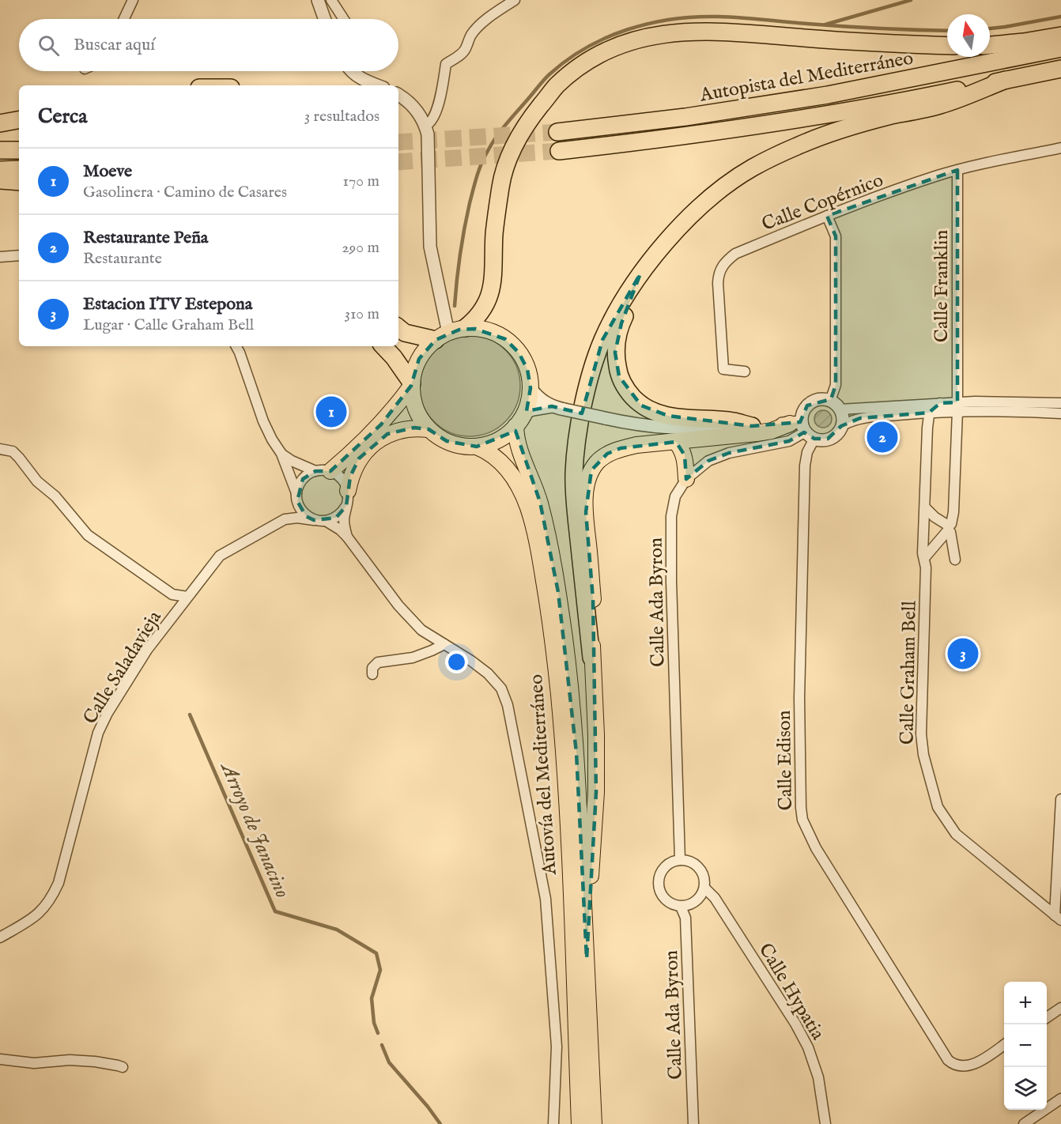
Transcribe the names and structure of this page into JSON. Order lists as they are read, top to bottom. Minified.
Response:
{"streets":{"highway":["Autopista del Mediterráneo","Autovía del Mediterráneo"],"street":["Calle Copérnico","Calle Franklin","Calle Ada Byron","Calle Saladavieja","Calle Graham Bell","Calle Edison","Calle Hypatia"]},"crossings":[["Calle Copérnico","Calle Franklin"],["Calle Ada Byron","Calle Edison"],["Calle Ada Byron","Autovía del Mediterráneo"],["Calle Ada Byron","Calle Hypatia"],["Calle Edison","Autovía del Mediterráneo"]],"water":["Arroyo de Janacino"],"north":"top","page":{"search":"Buscar aquí","heading":["Cerca","3 resultados"],"list":[{"mark":"1","name":"Moeve","note":"Gasolinera · Camino de Casares","value":"170 m"},{"mark":"2","name":"Restaurante Peña","note":"Restaurante","value":"290 m"},{"mark":"3","name":"Estacion ITV Estepona","note":"Lugar · Calle Graham Bell","value":"310 m"}],"pins":["1","2","3"],"map_buttons":["+","−"]}}
